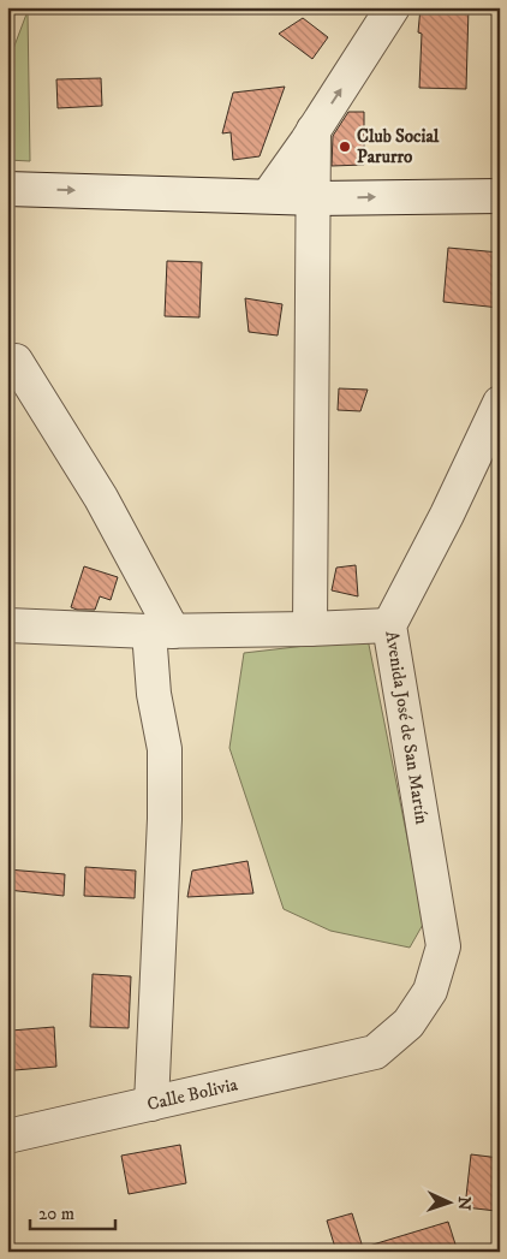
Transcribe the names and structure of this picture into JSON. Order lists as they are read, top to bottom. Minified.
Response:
{"streets":{"street":["Avenida José de San Martín","Calle Bolivia"]},"crossings":[["Avenida José de San Martín","Calle Bolivia"]],"places":["Club Social Parurro"],"scale_bar":"20 m","north":"right"}
